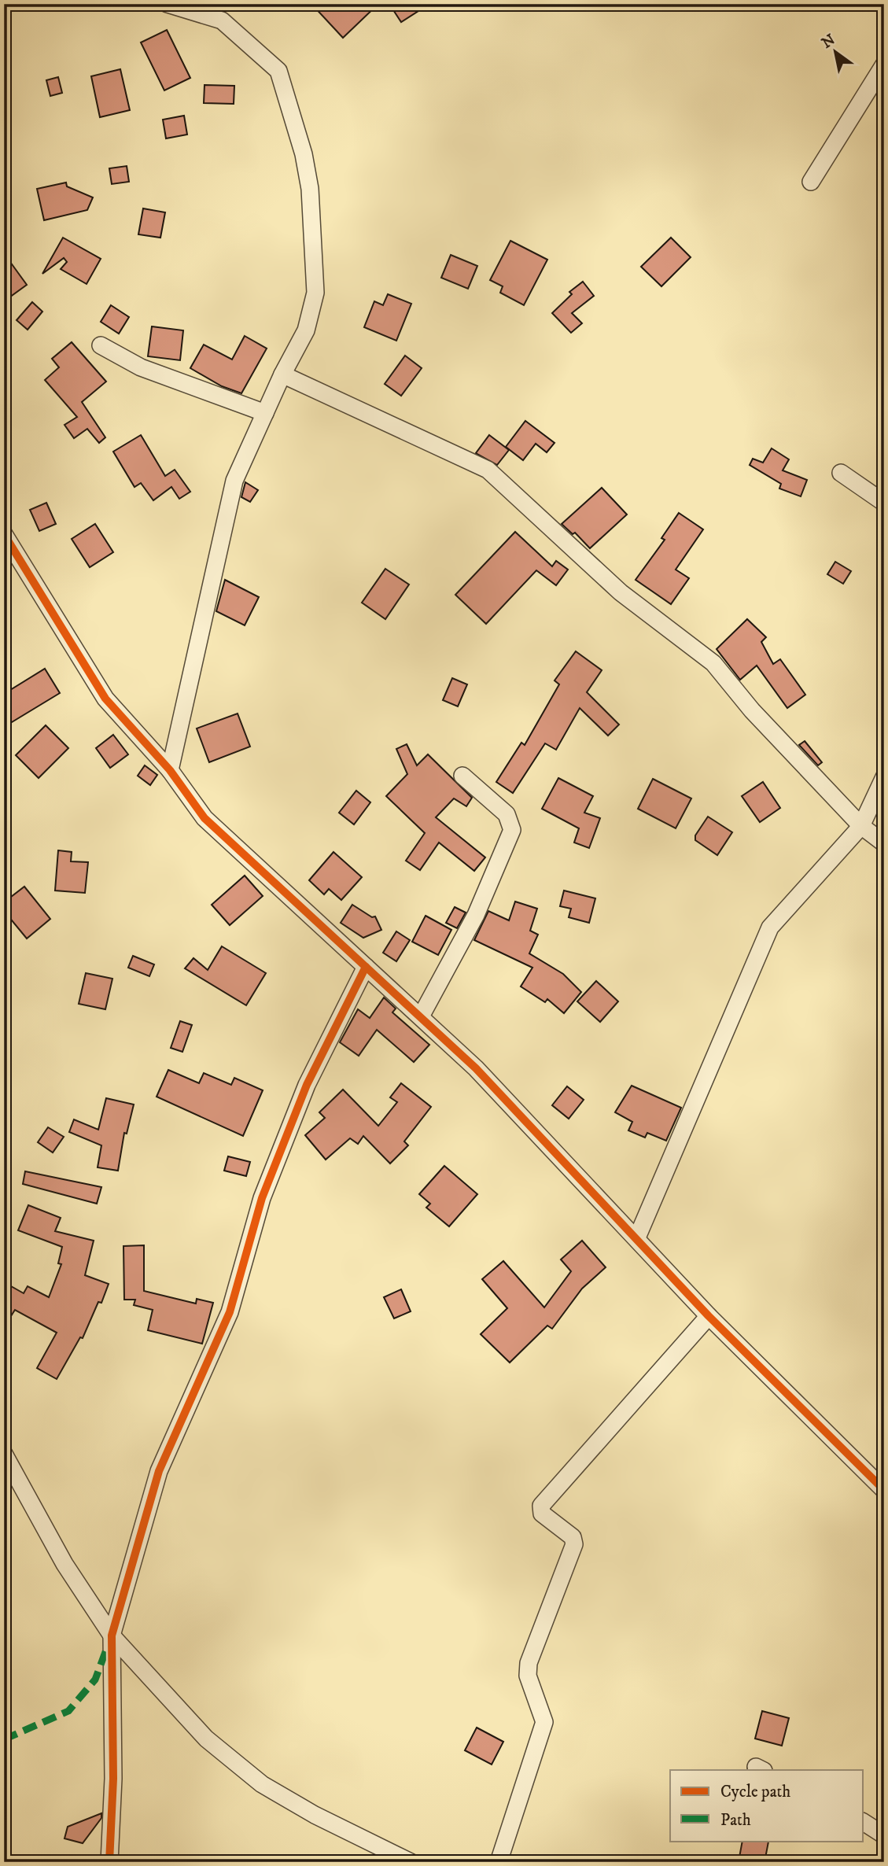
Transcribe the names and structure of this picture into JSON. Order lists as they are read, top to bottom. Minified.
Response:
{"legend":["Cycle path","Path"],"north":"top left"}
